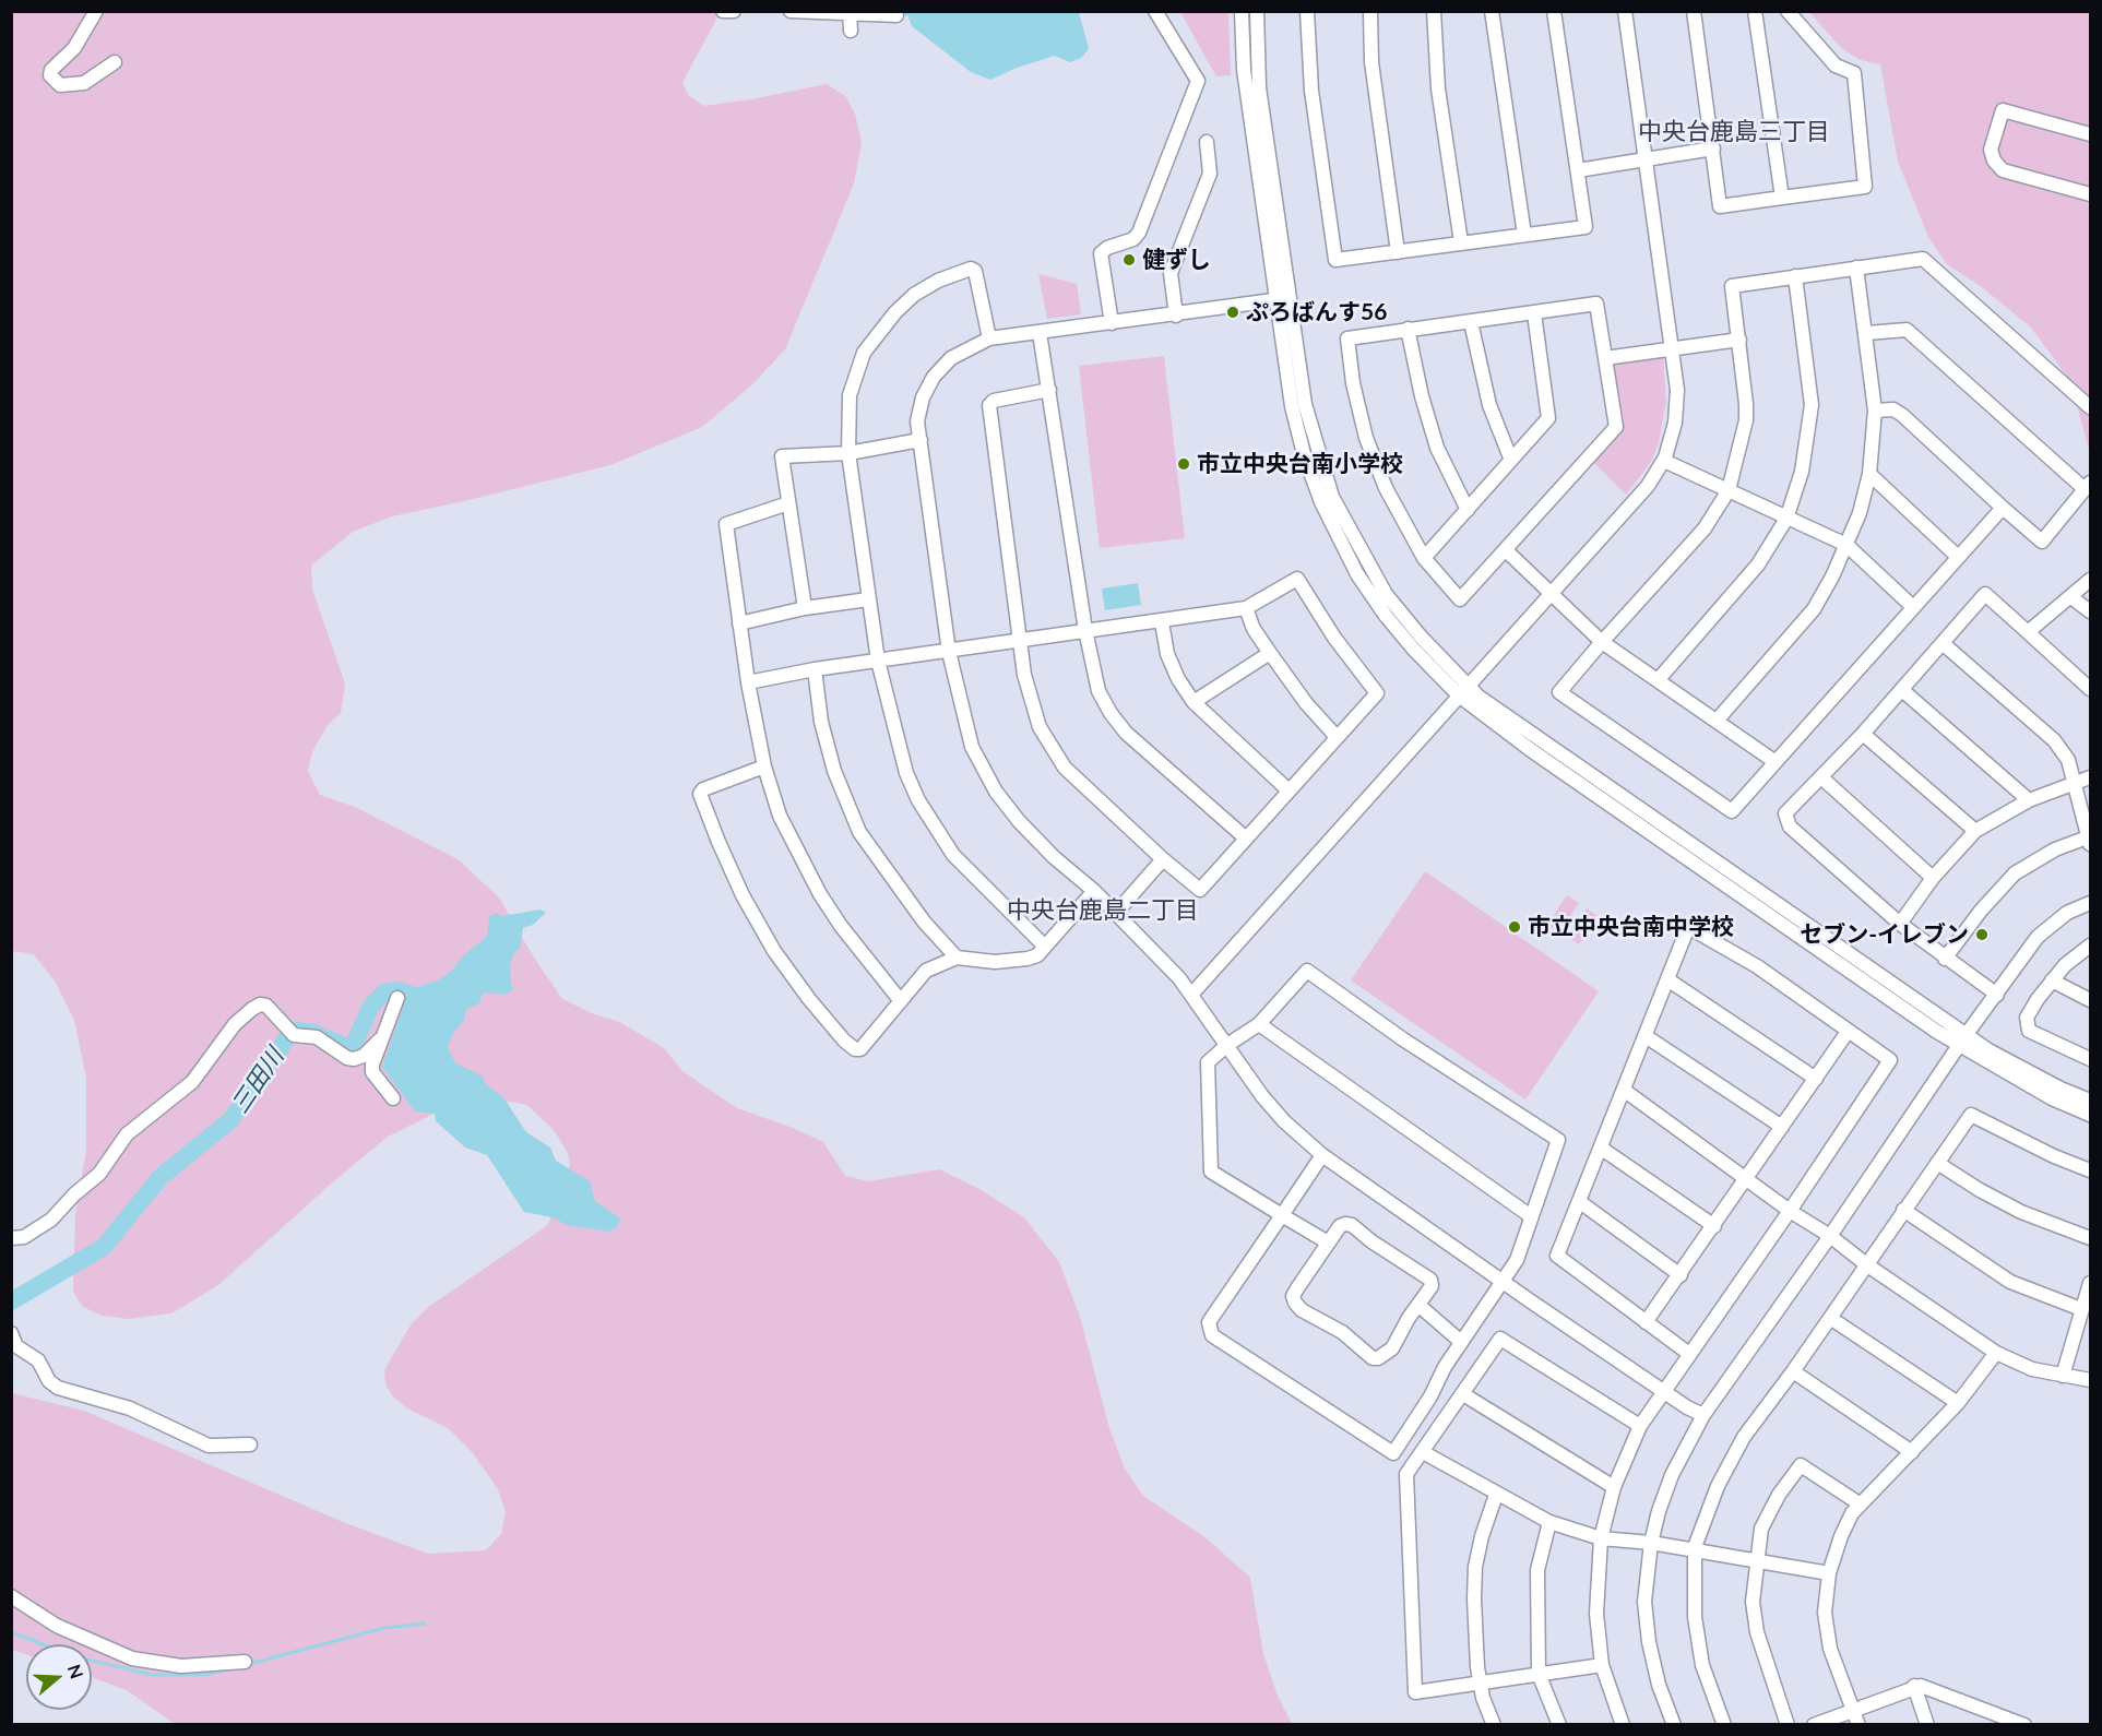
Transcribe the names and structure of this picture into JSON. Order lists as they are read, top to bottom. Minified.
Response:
{"districts":["中央台鹿島三丁目","中央台鹿島二丁目"],"water":["三田川"],"places":["健ずし","ぷろばんす56","市立中央台南小学校","市立中央台南中学校","セブン-イレブン"],"north":"right"}
